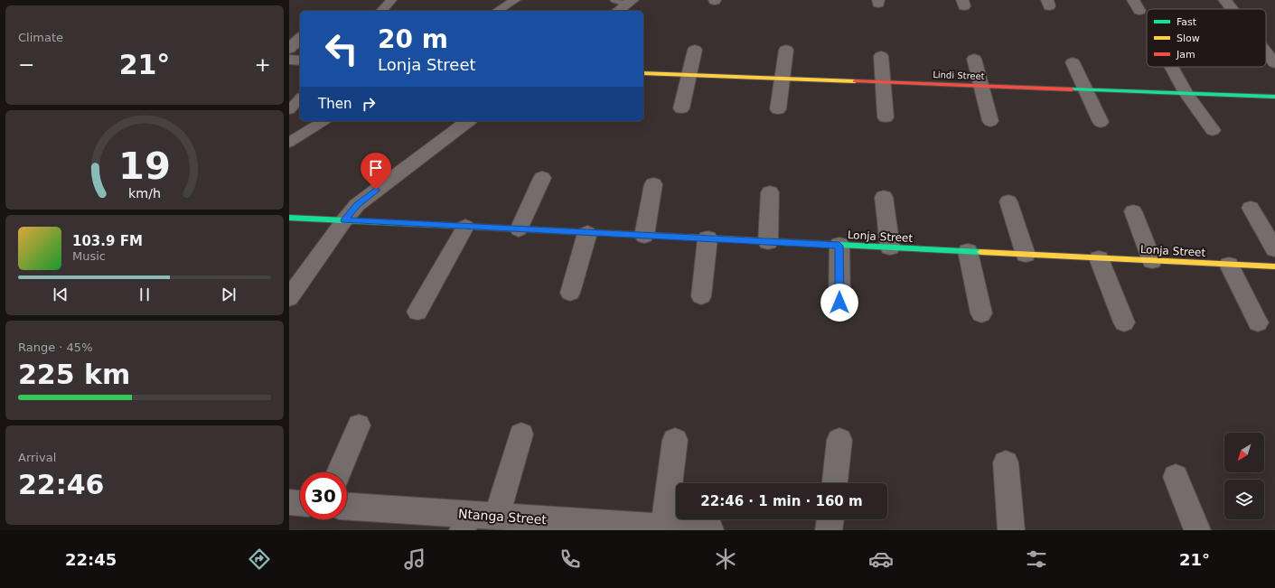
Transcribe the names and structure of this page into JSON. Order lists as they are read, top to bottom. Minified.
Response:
{"streets":{"street":["Lindi Street","Lonja Street","Ntanga Street"]},"legend":["Fast","Slow","Jam"],"north":"bottom left","page":{"tile":["Climate",["Range · 45%","225 km"],["Arrival","22:46"]],"turn":["20 m","Lonja Street"],"heat":["−","21°","+"],"then":"Then","song":["103.9 FM","Music"],"limit":"30","trip":"22:46 · 1 min · 160 m","tabs":["22:45","21°"],"gauge":["19","km/h"]}}
